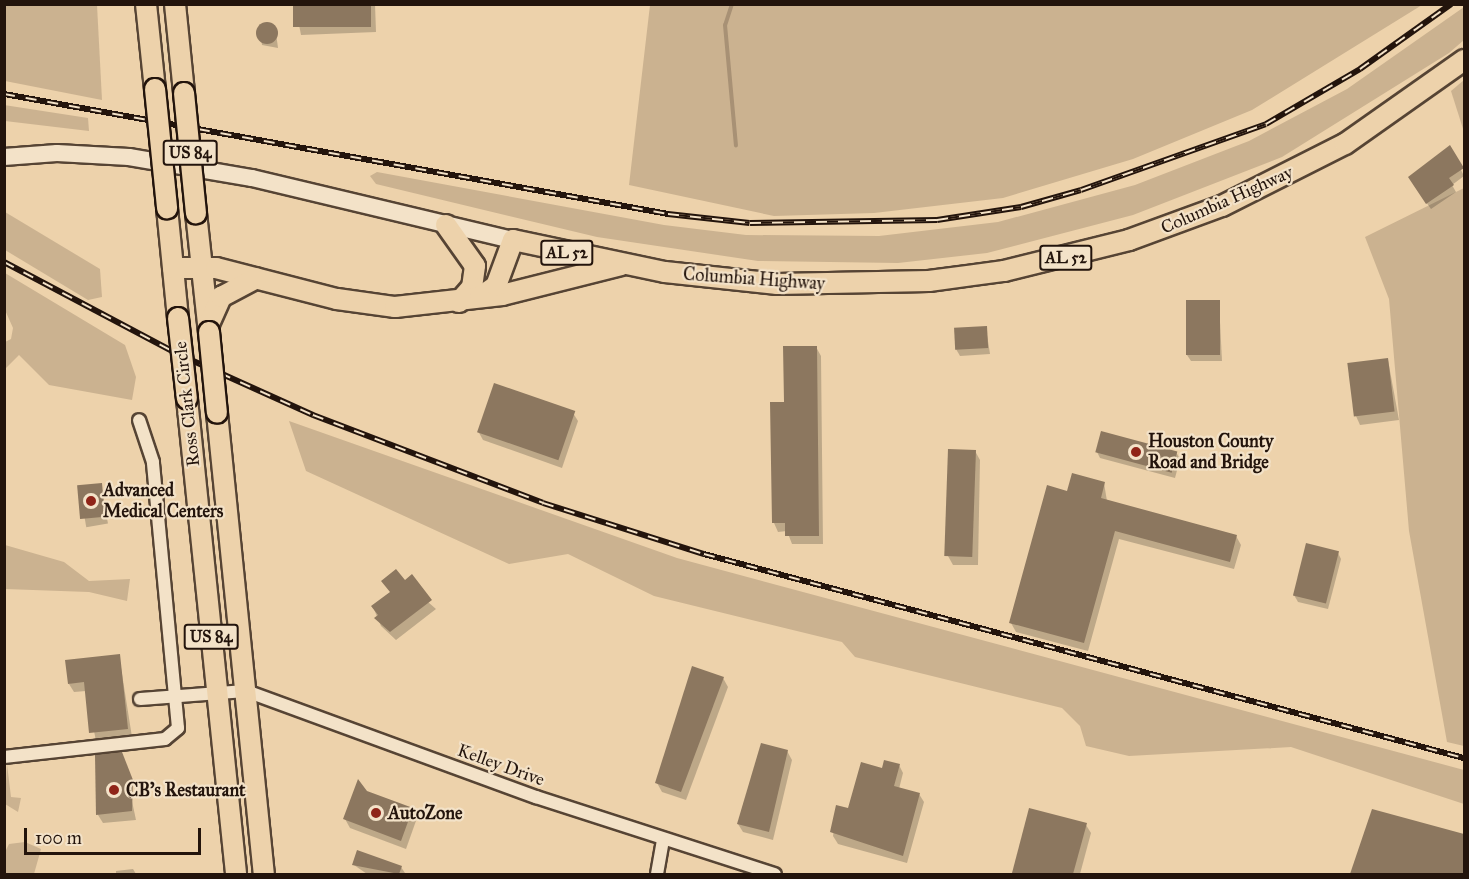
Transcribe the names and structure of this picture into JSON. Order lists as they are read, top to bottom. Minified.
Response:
{"streets":{"main road":["US 84","Columbia Highway","AL 52","Ross Clark Circle"],"street":["Kelley Drive"]},"crossings":[["Ross Clark Circle","Kelley Drive"]],"places":["Houston County Road and Bridge","Advanced Medical Centers","CB's Restaurant","AutoZone"],"scale_bar":"100 m"}
